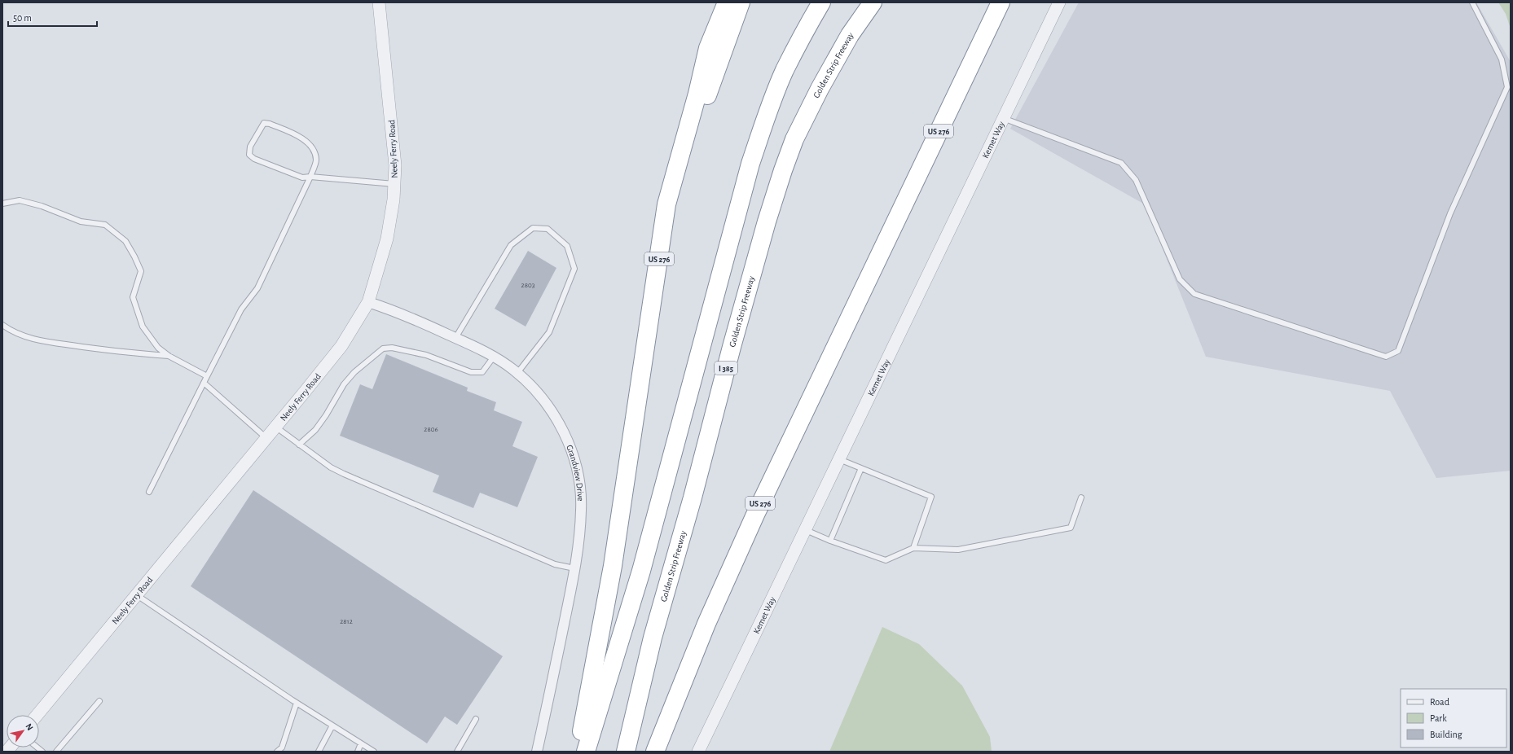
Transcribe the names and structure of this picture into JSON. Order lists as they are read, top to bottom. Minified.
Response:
{"streets":{"highway":["Golden Strip Freeway","US 276","I 385"],"street":["Kemet Way","Neely Ferry Road","Grandview Drive"]},"crossings":[["Neely Ferry Road","Grandview Drive"]],"house_numbers":["2803","2806","2812"],"legend":["Road","Park","Building"],"scale_bar":"50 m","north":"top right"}
